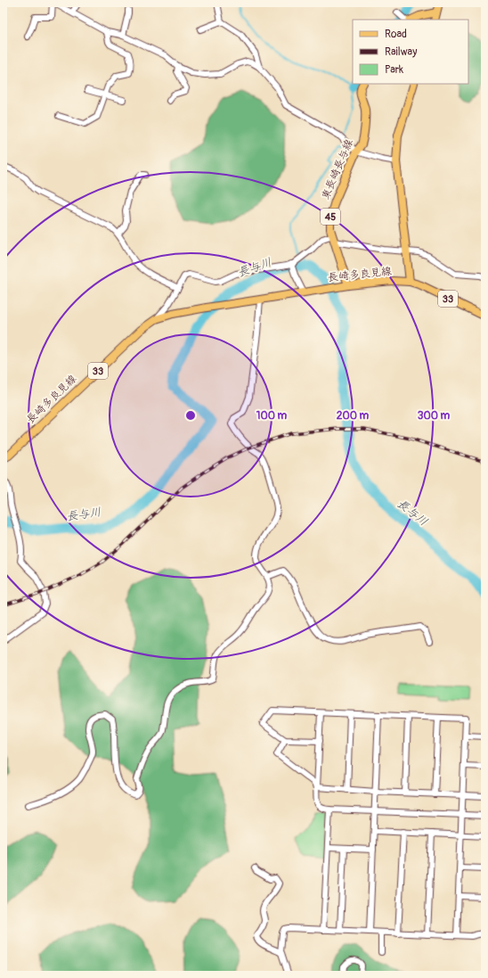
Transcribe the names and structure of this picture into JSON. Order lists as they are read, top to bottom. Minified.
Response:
{"streets":{"main road":["東長崎長与線","45","長崎多良見線","33"]},"crossings":[["東長崎長与線","長崎多良見線"]],"water":["長与川"],"legend":["Road","Railway","Park"],"rings":["100 m","200 m","300 m"]}
